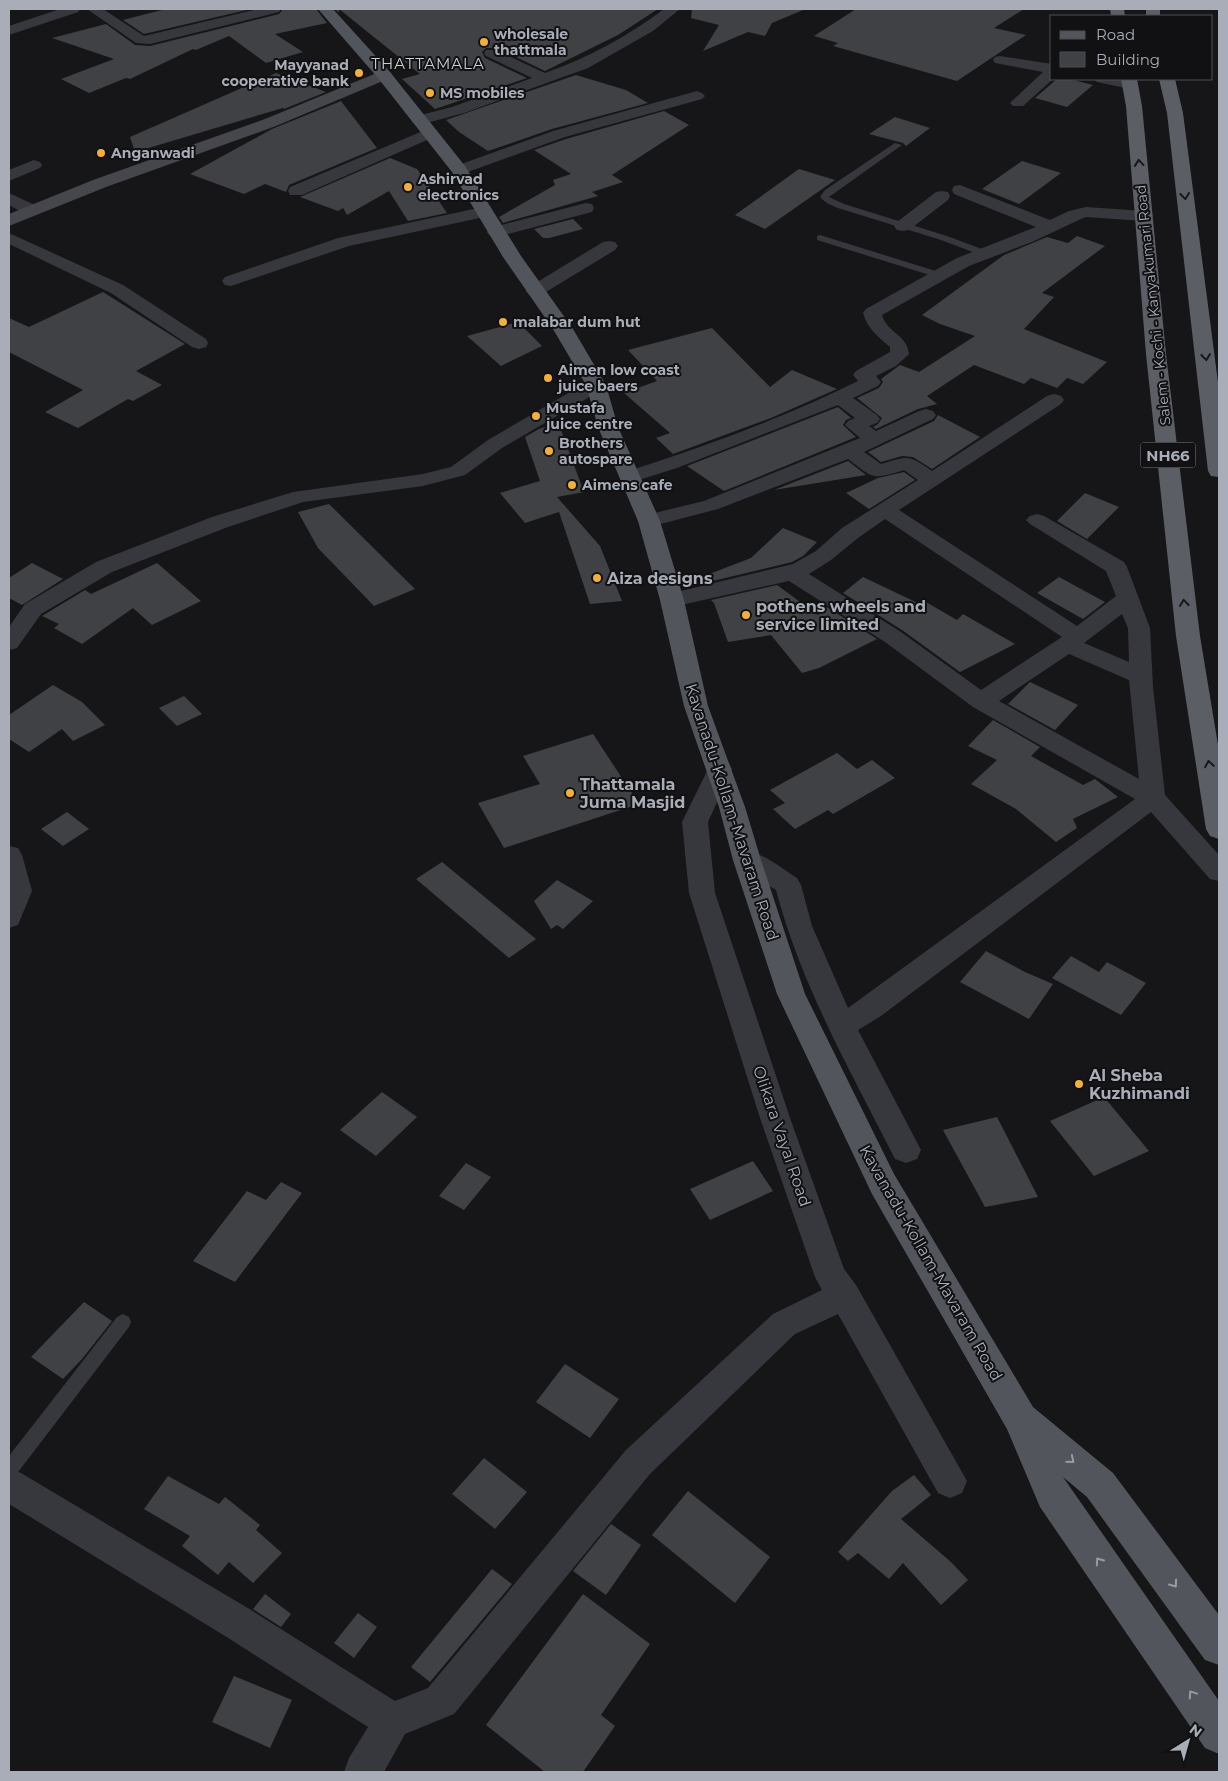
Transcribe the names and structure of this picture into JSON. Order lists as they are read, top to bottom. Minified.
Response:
{"streets":{"highway":["Salem - Kochi - Kanyakumari Road","NH66"],"main road":["Kavanadu-Kollam-Mavaram Road"],"street":["Olikara Vayal Road"]},"crossings":[["Kavanadu-Kollam-Mavaram Road","Olikara Vayal Road"]],"districts":["THATTAMALA"],"places":["wholesale thattmala","Mayyanad cooperative bank","MS mobiles","Anganwadi","Ashirvad electronics","malabar dum hut","Aimen low coast juice baers","Mustafa juice centre","Brothers autospare","Aimens cafe","Aiza designs","pothens wheels and service limited","Thattamala Juma Masjid","Al Sheba Kuzhimandi"],"legend":["Road","Building"],"north":"top right"}
